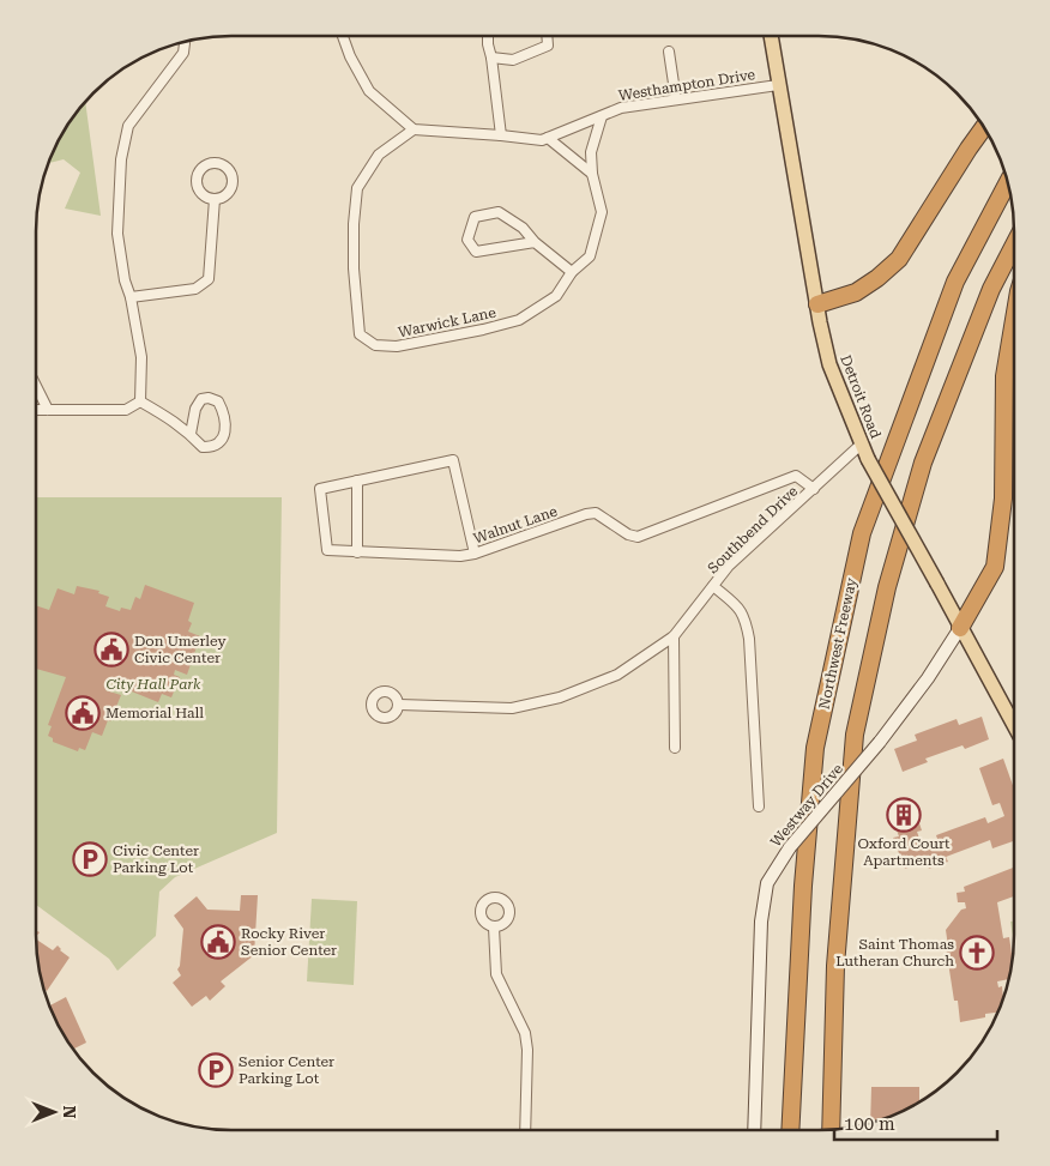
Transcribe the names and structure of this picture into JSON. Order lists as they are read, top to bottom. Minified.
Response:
{"streets":{"highway":["Northwest Freeway"],"main road":["Detroit Road","Westway Drive"],"street":["Westhampton Drive","Warwick Lane","Walnut Lane","Southbend Drive"]},"crossings":[["Westhampton Drive","Warwick Lane"],["Westhampton Drive","Detroit Road"],["Detroit Road","Southbend Drive"],["Detroit Road","Westway Drive"],["Walnut Lane","Southbend Drive"]],"parks":["City Hall Park"],"places":{"public building":["Don Umerley Civic Center","Memorial Hall","Rocky River Senior Center"],"building":["Oxford Court Apartments"],"parking":["Civic Center Parking Lot","Senior Center Parking Lot"],"church":["Saint Thomas Lutheran Church"]},"scale_bar":"100 m","north":"right"}
